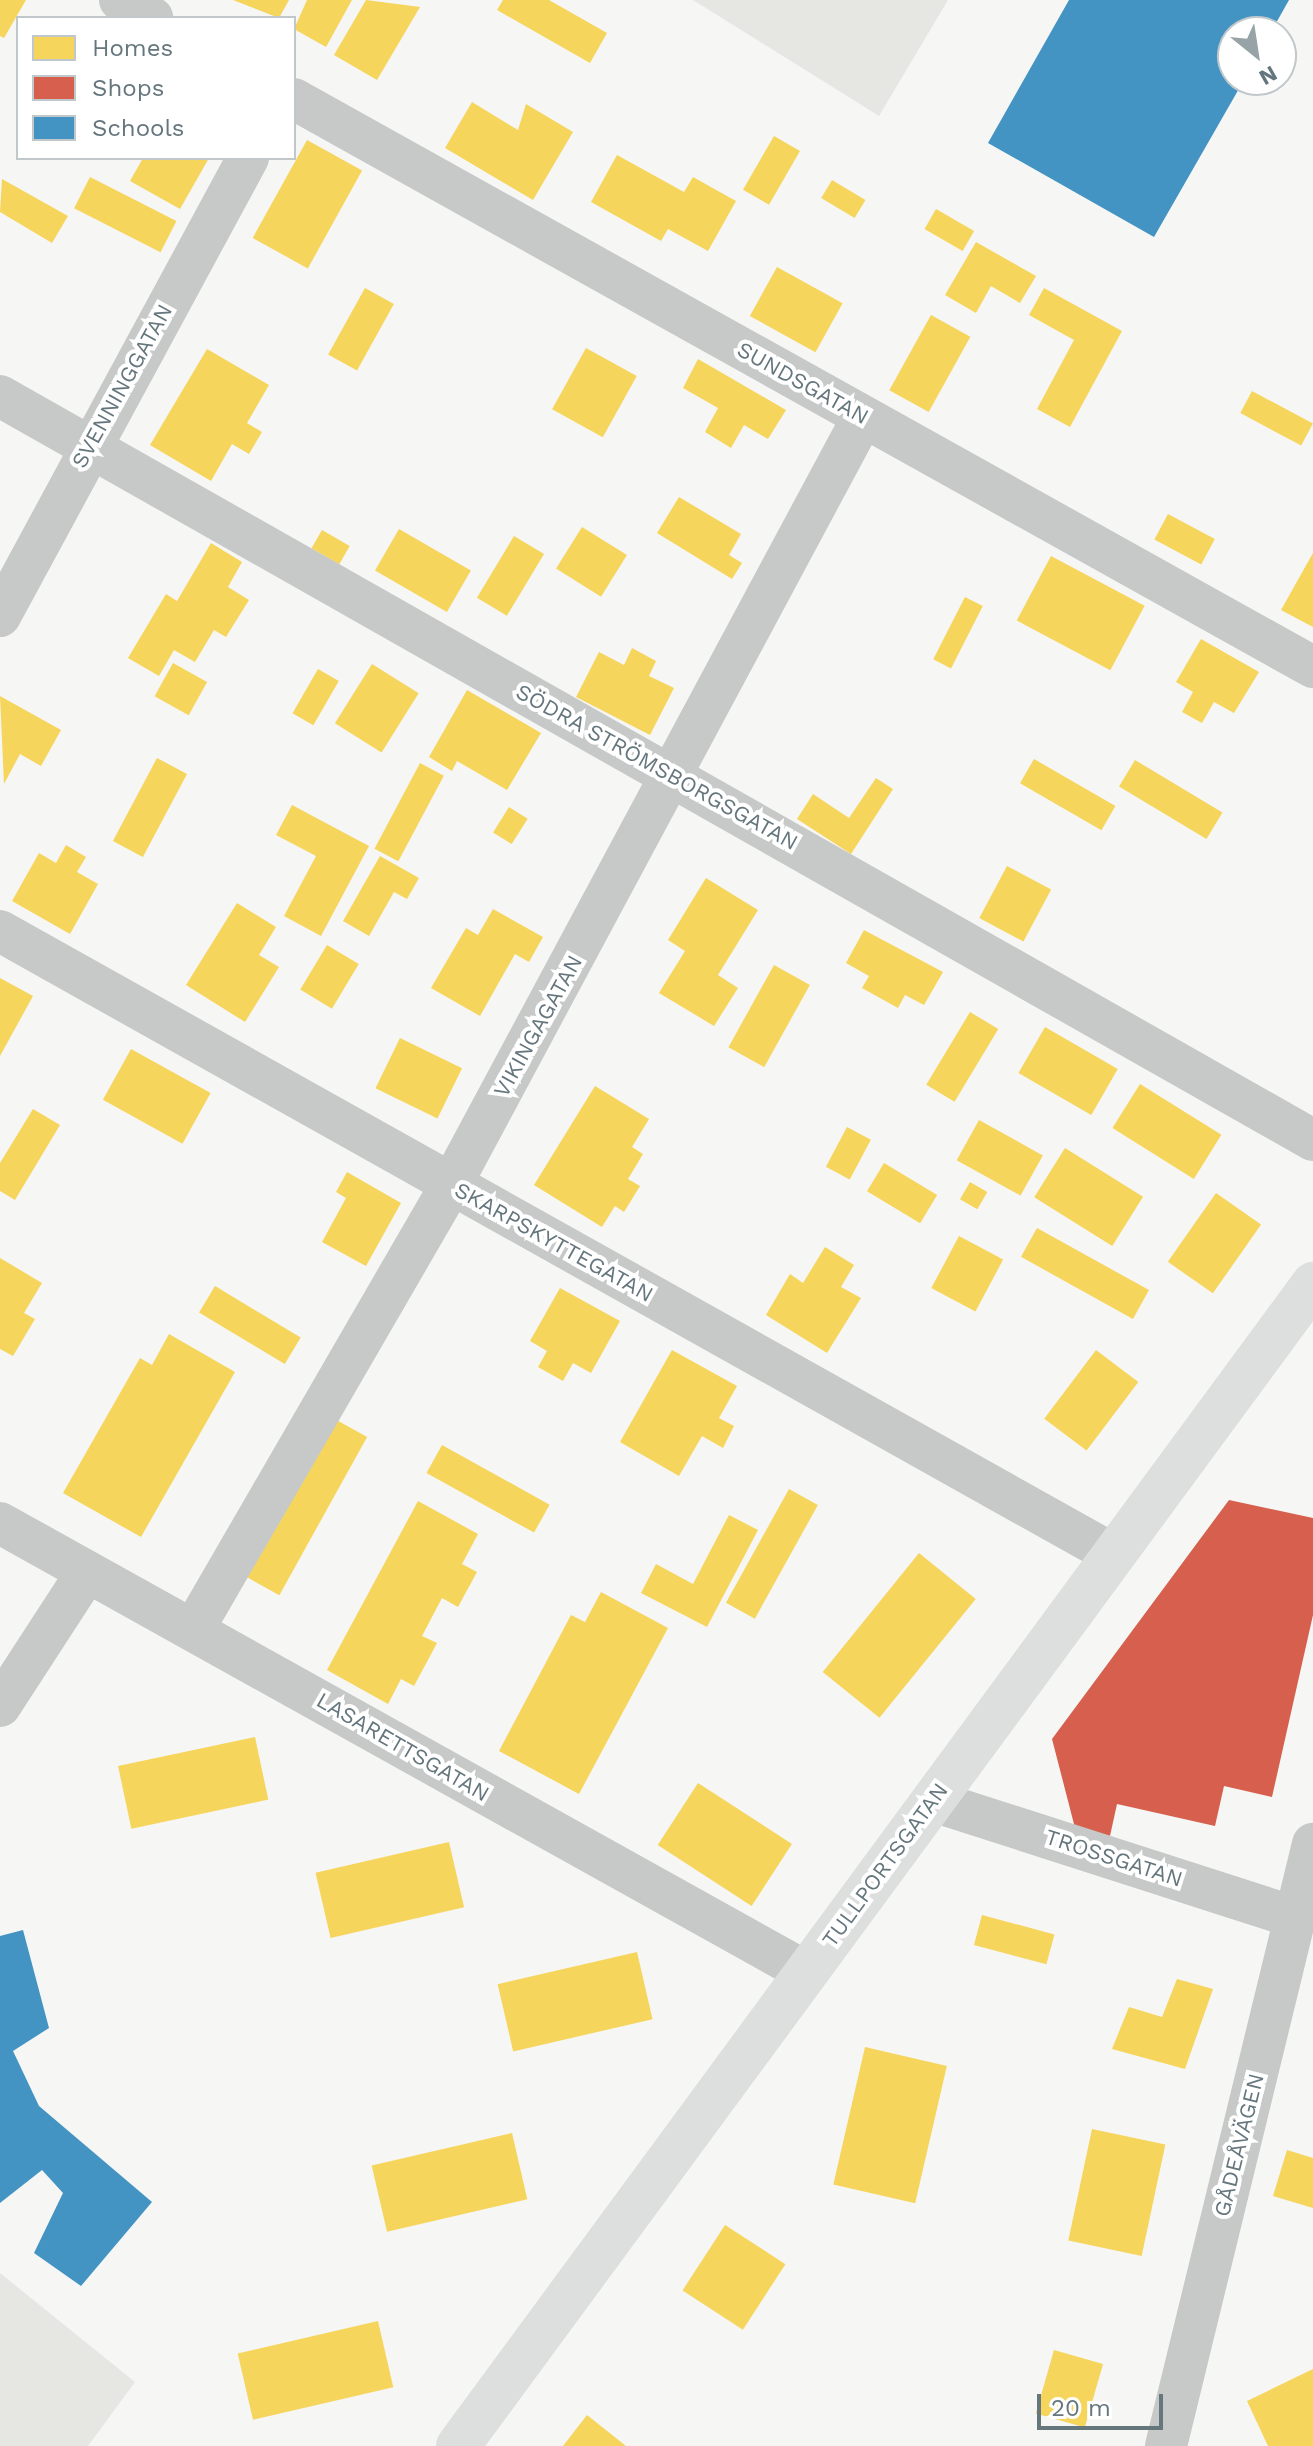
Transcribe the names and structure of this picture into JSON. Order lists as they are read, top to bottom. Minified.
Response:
{"streets":{"main road":["TULLPORTSGATAN"],"street":["SUNDSGATAN","SVENNINGGATAN","SÖDRA STRÖMSBORGSGATAN","VIKINGAGATAN","SKARPSKYTTEGATAN","LASARETTSGATAN","TROSSGATAN","GÅDEÅVÄGEN"]},"crossings":[["SUNDSGATAN","VIKINGAGATAN"],["SVENNINGGATAN","SÖDRA STRÖMSBORGSGATAN"],["SÖDRA STRÖMSBORGSGATAN","VIKINGAGATAN"],["VIKINGAGATAN","SKARPSKYTTEGATAN"],["VIKINGAGATAN","LASARETTSGATAN"],["SKARPSKYTTEGATAN","TULLPORTSGATAN"],["LASARETTSGATAN","TULLPORTSGATAN"],["TROSSGATAN","TULLPORTSGATAN"],["TROSSGATAN","GÅDEÅVÄGEN"]],"legend":["Homes","Shops","Schools"],"scale_bar":"20 m","north":"bottom right"}
